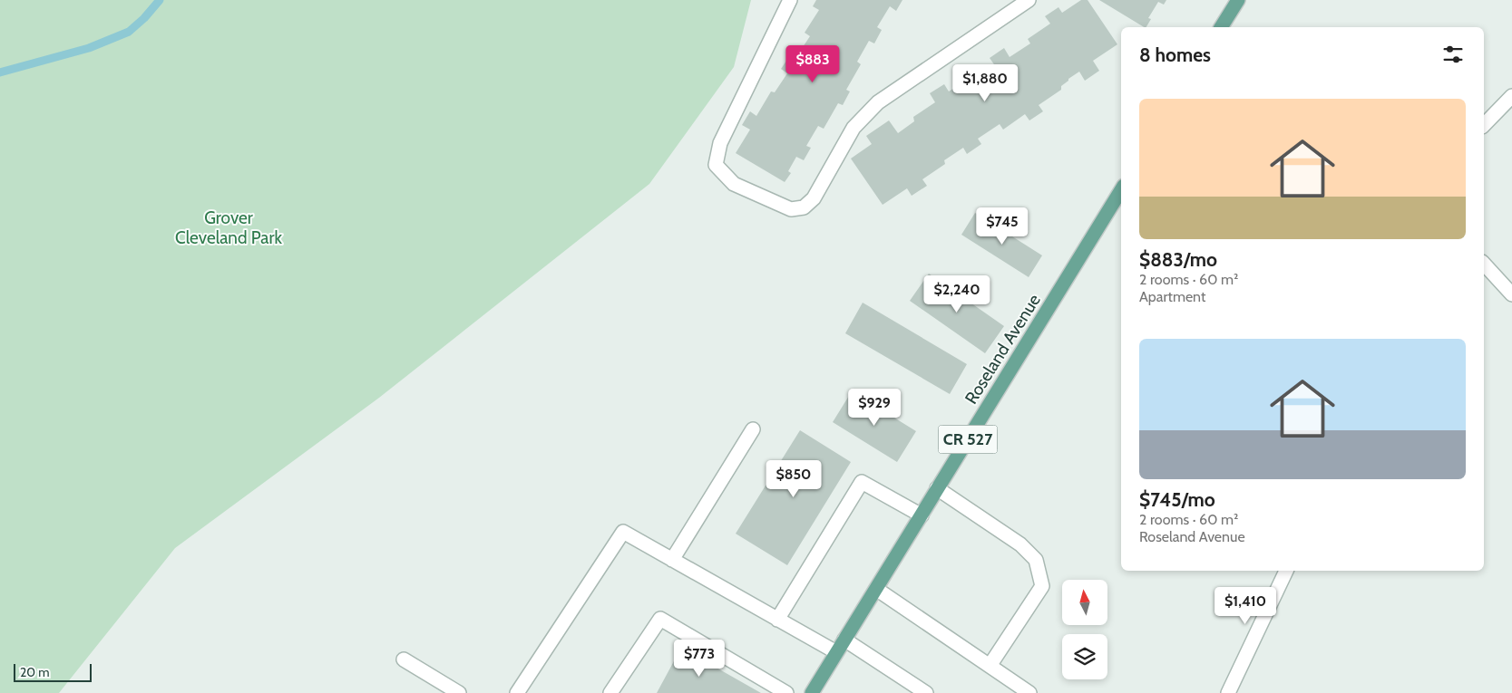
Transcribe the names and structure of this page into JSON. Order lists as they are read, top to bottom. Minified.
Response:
{"streets":{"main road":["Roseland Avenue","CR 527"]},"parks":["Grover Cleveland Park"],"scale_bar":"20 m","north":"top","page":{"heading":"8 homes","price":["$883","$1,880","$745","$2,240","$929","$850","$1,410","$773"],"list":[{"name":"$883/mo","note":"2 rooms · 60 m² · Apartment"},{"name":"$745/mo","note":"2 rooms · 60 m² · Roseland Avenue"}],"scale":"20 m"}}
